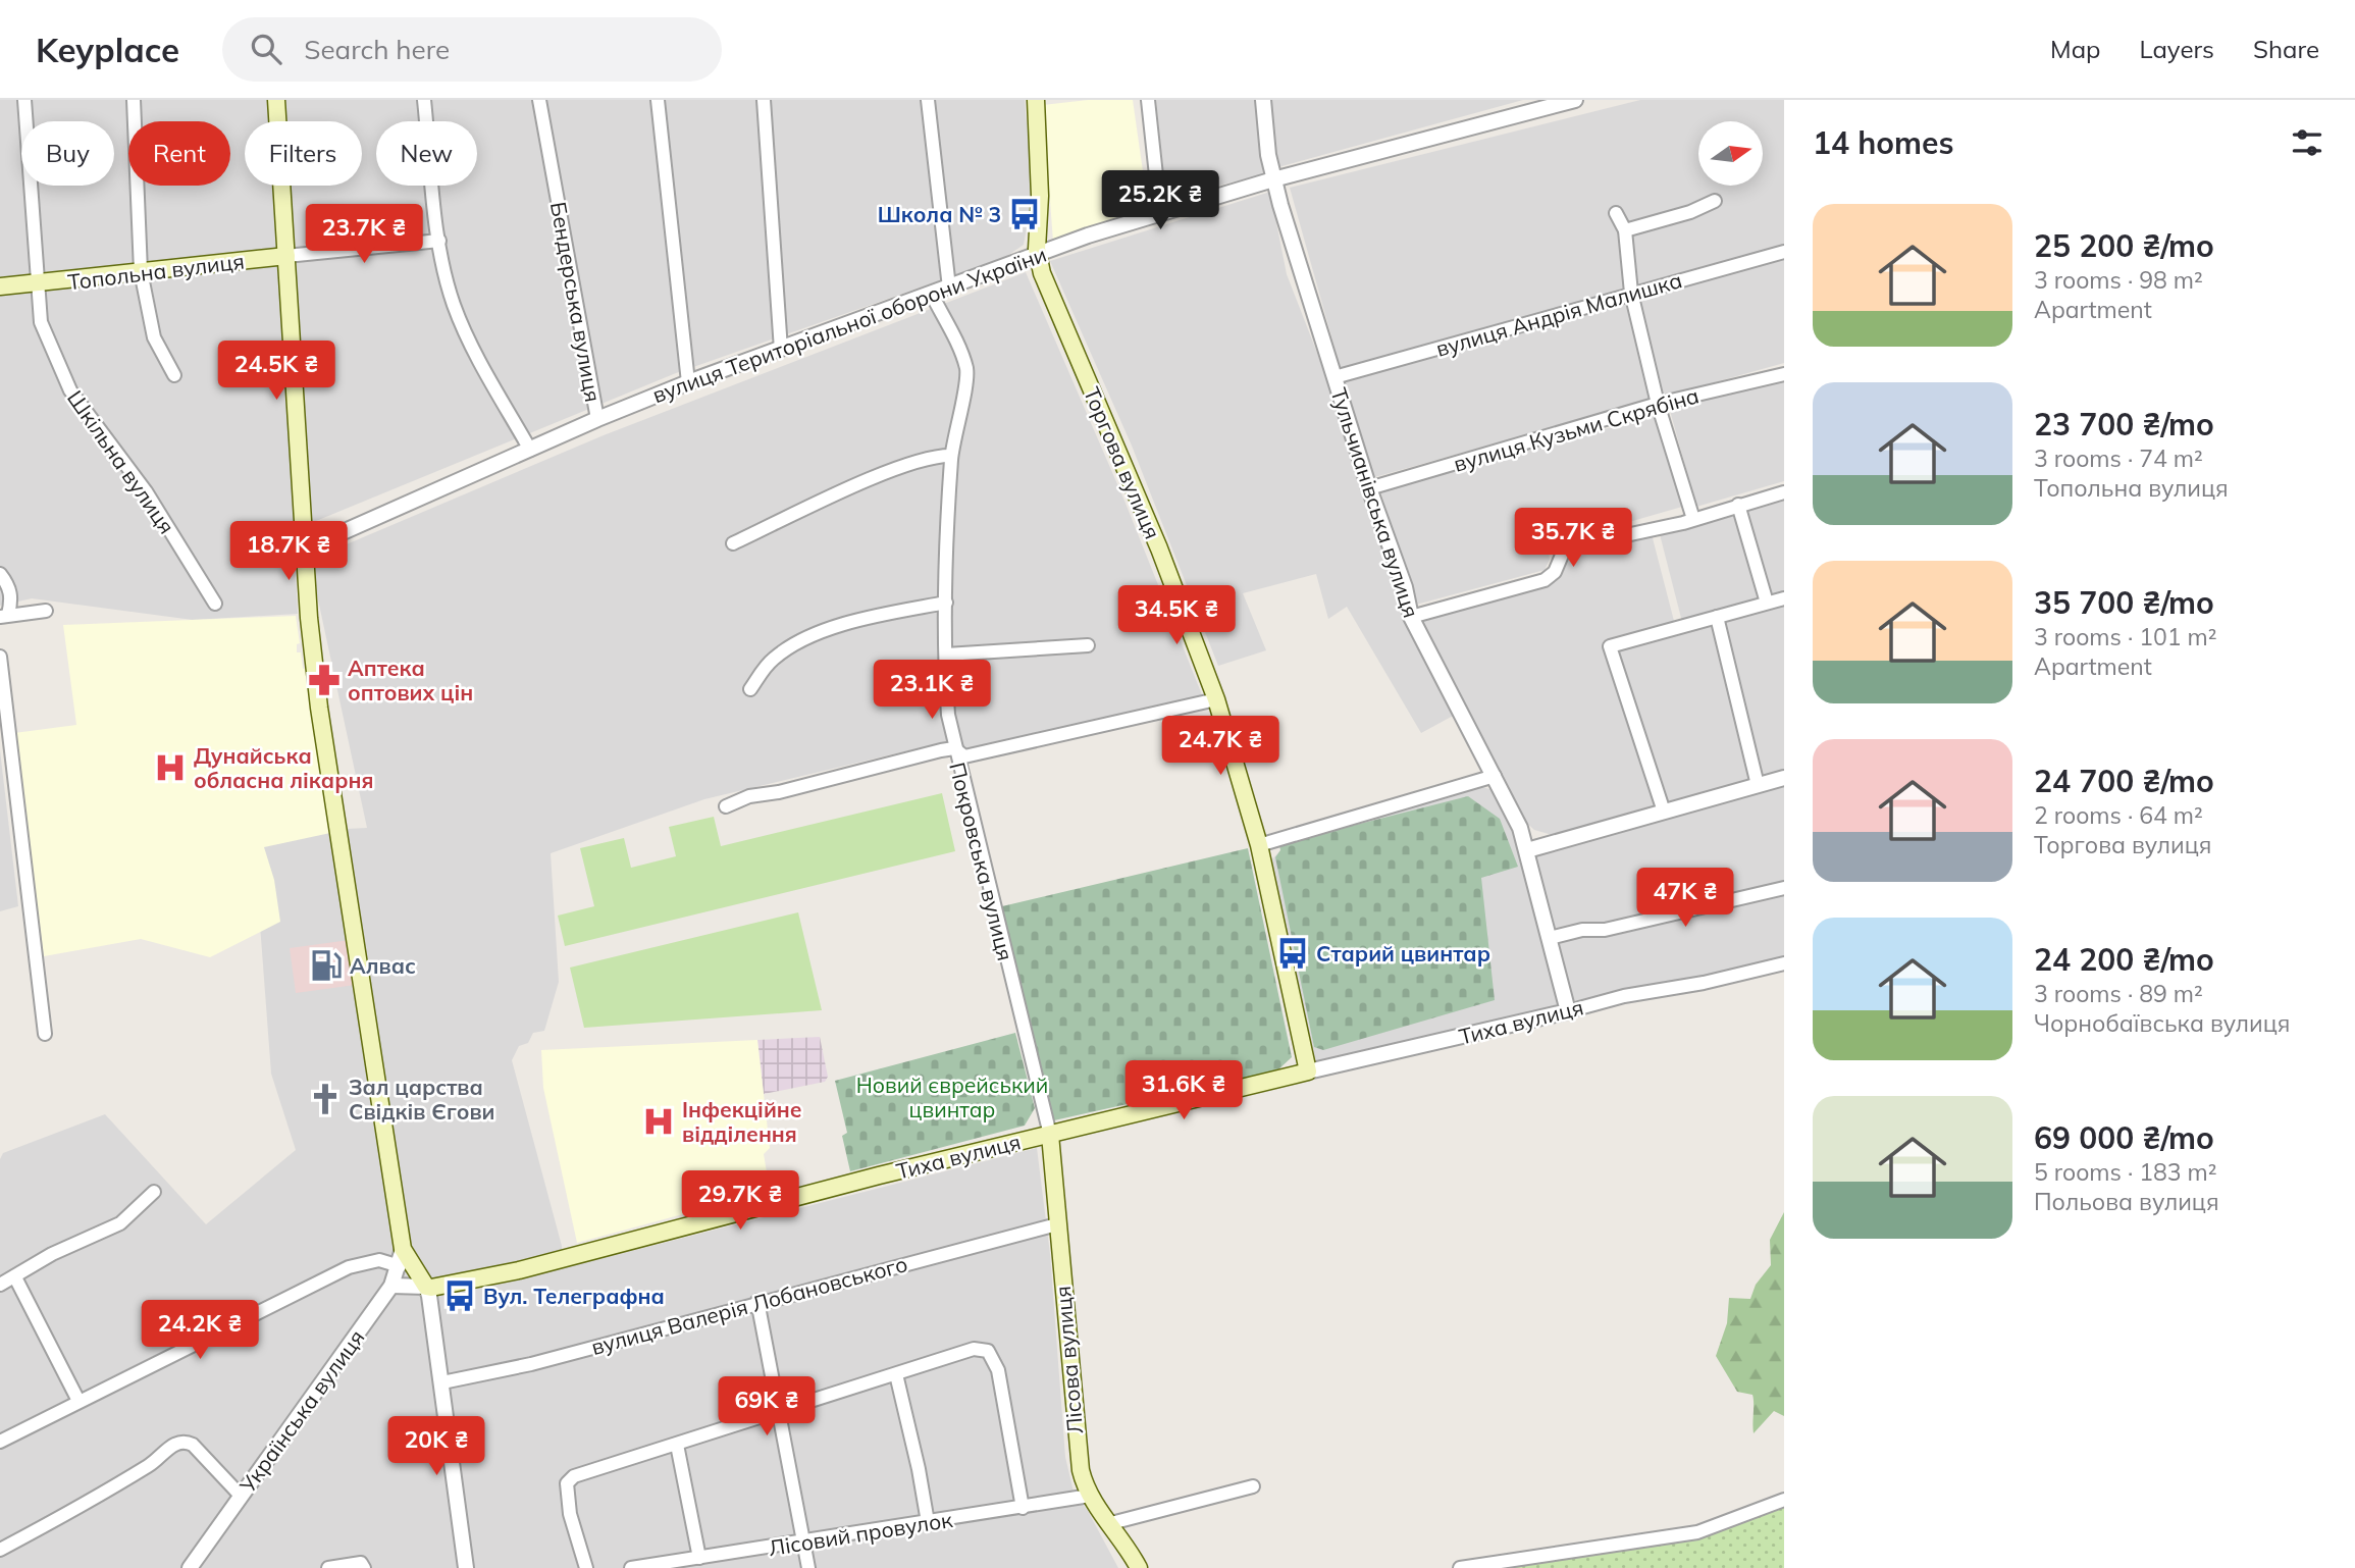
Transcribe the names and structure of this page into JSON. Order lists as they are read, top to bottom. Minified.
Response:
{"streets":{"main road":["Топольна вулиця","Торгова вулиця","Тиха вулиця","Лісова вулиця"],"street":["Бендерська вулиця","вулиця Андрія Малишка","вулиця Територіальної оборони України","вулиця Кузьми Скрябіна","Шкільна вулиця","Тульчианівська вулиця","Покровська вулиця","вулиця Валерія Лобановського","Українська вулиця","Лісовий провулок"]},"crossings":[["Топольна вулиця","Шкільна вулиця"],["Бендерська вулиця","вулиця Територіальної оборони України"],["вулиця Андрія Малишка","Тульчианівська вулиця"],["вулиця Територіальної оборони України","Торгова вулиця"],["вулиця Територіальної оборони України","Тульчианівська вулиця"],["вулиця Територіальної оборони України","Покровська вулиця"],["вулиця Кузьми Скрябіна","Тульчианівська вулиця"],["Торгова вулиця","Тиха вулиця"],["Тульчианівська вулиця","Тиха вулиця"],["Покровська вулиця","Тиха вулиця"],["Покровська вулиця","Лісова вулиця"],["Тиха вулиця","Лісова вулиця"],["вулиця Валерія Лобановського","Лісова вулиця"],["Лісова вулиця","Лісовий провулок"]],"parks":["Новий єврейський цвинтар"],"places":{"bus stop":["Школа № 3","Старий цвинтар","Вул. Телеграфна"],"pharmacy":["Аптека оптових цін"],"hospital":["Дунайська обласна лікарня","Інфекційне відділення"],"fuel station":["Алвас"],"church":["Зал царства Свідків Єгови"]},"north":"right","page":{"header":"Keyplace","search":"Search here","nav":["Map","Layers","Share"],"heading":"14 homes","chip":["Buy","Rent","Filters","New"],"price":["25.2K ₴","23.7K ₴","24.5K ₴","35.7K ₴","18.7K ₴","34.5K ₴","23.1K ₴","24.7K ₴","47K ₴","31.6K ₴","29.7K ₴","24.2K ₴","69K ₴","20K ₴"],"list":[{"name":"25 200 ₴/mo","note":"3 rooms · 98 m² · Apartment"},{"name":"23 700 ₴/mo","note":"3 rooms · 74 m² · Топольна вулиця"},{"name":"35 700 ₴/mo","note":"3 rooms · 101 m² · Apartment"},{"name":"24 700 ₴/mo","note":"2 rooms · 64 m² · Торгова вулиця"},{"name":"24 200 ₴/mo","note":"3 rooms · 89 m² · Чорнобаївська вулиця"},{"name":"69 000 ₴/mo","note":"5 rooms · 183 m² · Польова вулиця"}]}}
